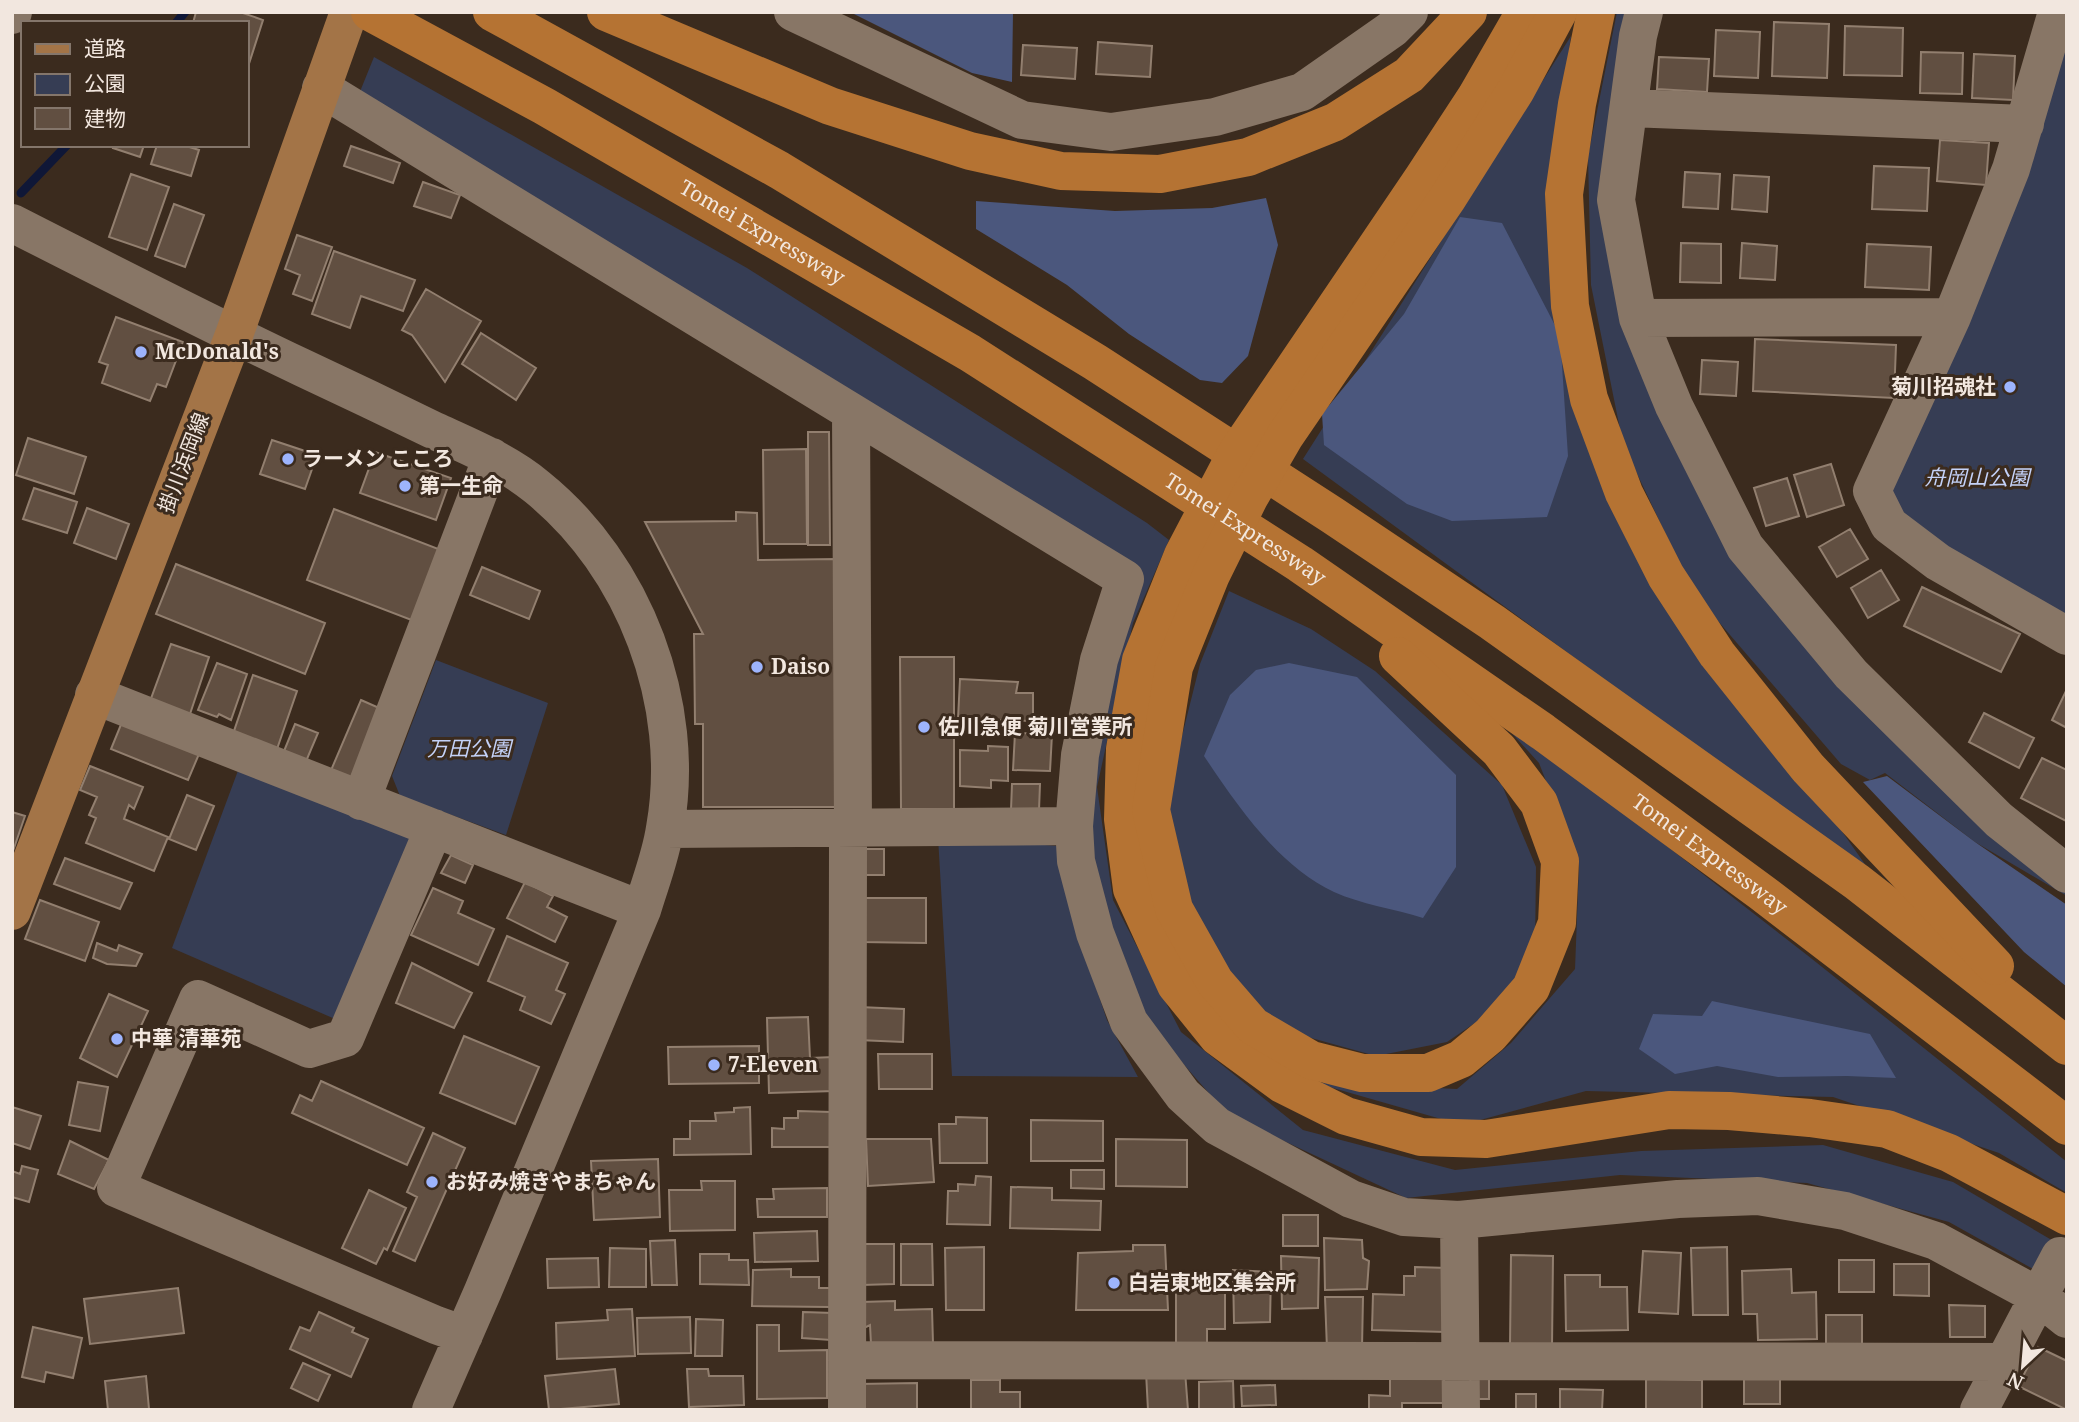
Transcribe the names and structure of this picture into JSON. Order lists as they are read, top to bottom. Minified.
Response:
{"streets":{"highway":["Tomei Expressway"],"main road":["掛川浜岡線"]},"parks":["舟岡山公園","万田公園"],"places":["McDonald's","菊川招魂社","ラーメン こころ","第一生命","Daiso","佐川急便 菊川営業所","中華 清華苑","7-Eleven","お好み焼きやまちゃん","白岩東地区集会所"],"legend":["道路","公園","建物"],"north":"bottom left"}
